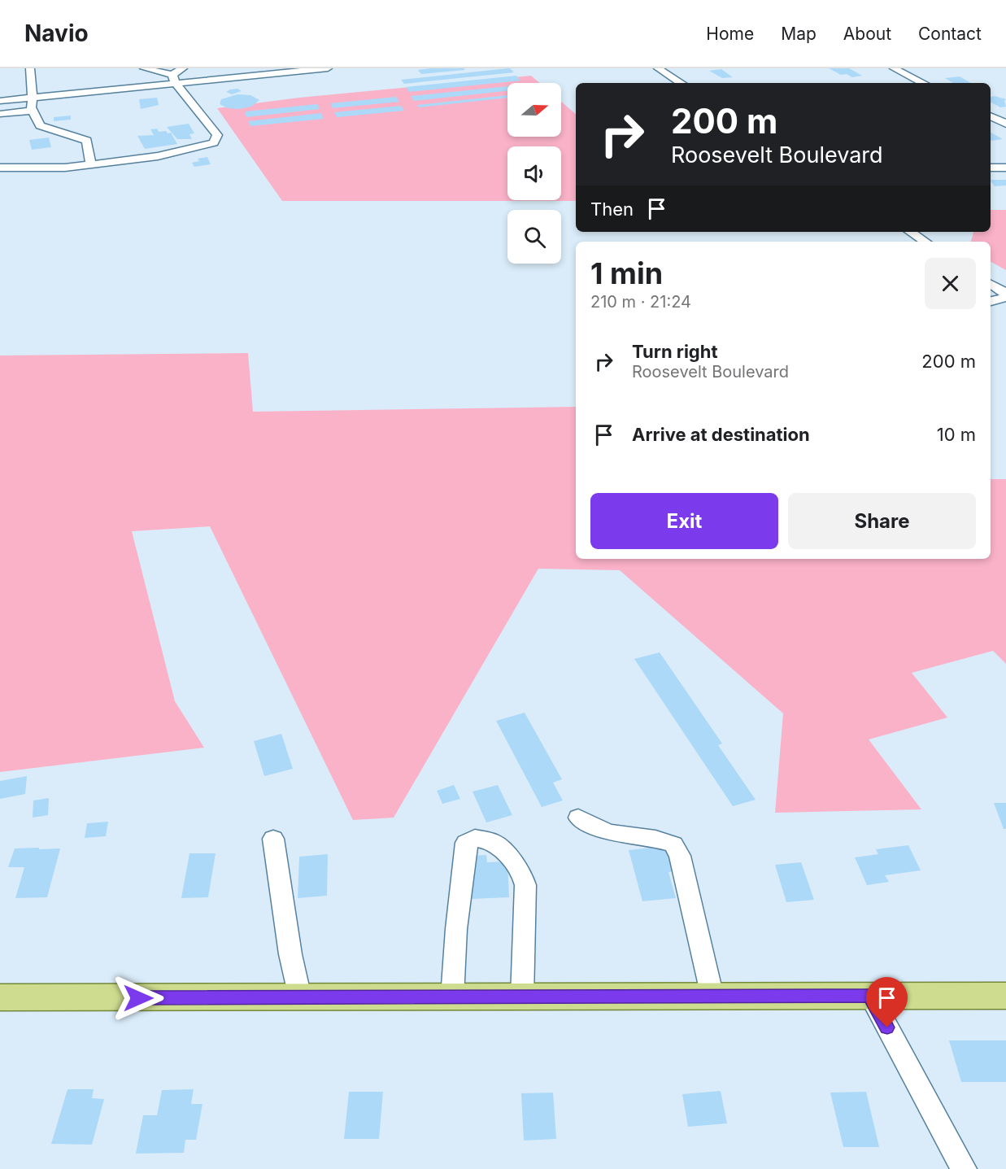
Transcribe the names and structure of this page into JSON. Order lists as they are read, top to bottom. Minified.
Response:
{"north":"right","page":{"header":"Navio","nav":["Home","Map","About","Contact"],"turn":["200 m","Roosevelt Boulevard"],"then":"Then","heading":["1 min","210 m · 21:24"],"list":[{"name":"Turn right","note":"Roosevelt Boulevard","value":"200 m"},{"name":"Arrive at destination","value":"10 m"}],"buttons":["Exit","Share"]}}
